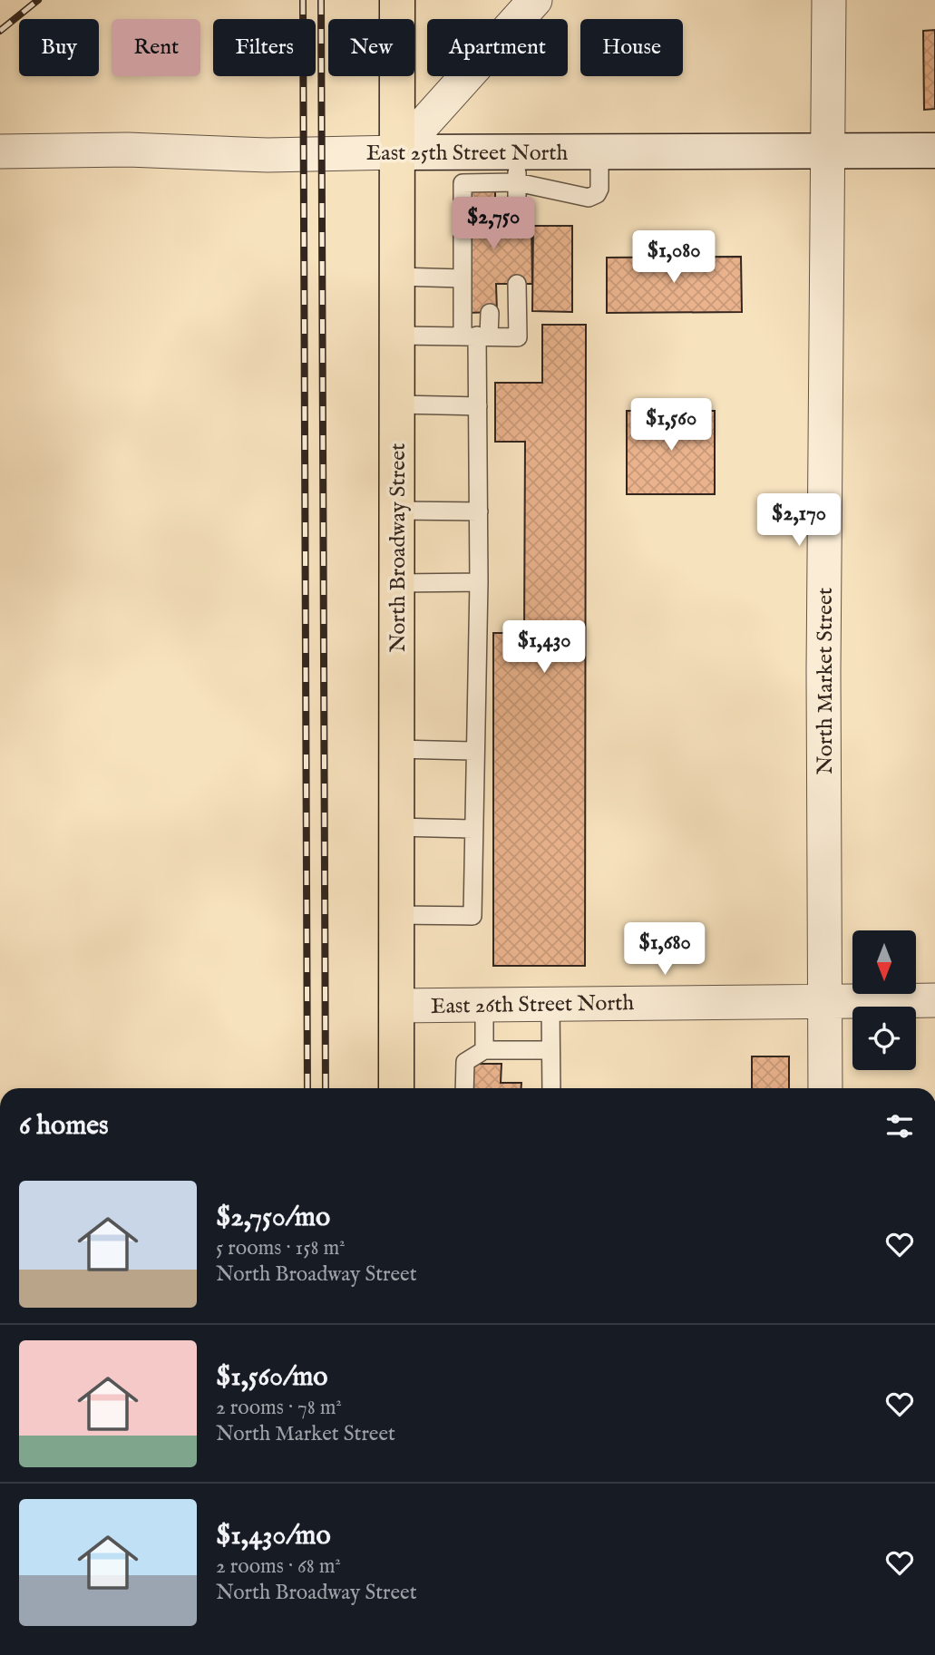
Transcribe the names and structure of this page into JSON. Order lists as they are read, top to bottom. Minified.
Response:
{"streets":{"main road":["East 25th Street North","North Broadway Street"],"street":["North Market Street","East 26th Street North"]},"crossings":[["East 25th Street North","North Broadway Street"],["East 25th Street North","North Market Street"],["North Broadway Street","East 26th Street North"],["North Market Street","East 26th Street North"]],"north":"bottom","page":{"chip":["Buy","Rent","Filters","New","Apartment","House"],"price":["$2,750","$1,080","$1,560","$2,170","$1,430","$1,680"],"heading":"6 homes","list":[{"name":"$2,750/mo","note":"5 rooms · 158 m² · North Broadway Street"},{"name":"$1,560/mo","note":"2 rooms · 78 m² · North Market Street"},{"name":"$1,430/mo","note":"2 rooms · 68 m² · North Broadway Street"}]}}
